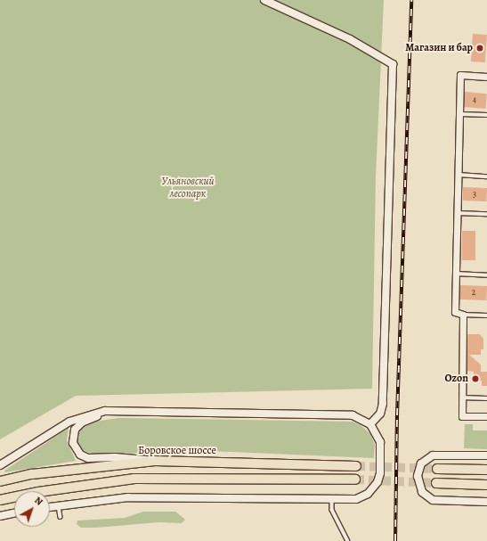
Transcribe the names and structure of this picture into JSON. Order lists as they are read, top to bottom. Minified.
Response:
{"streets":{"main road":["Боровское шоссе"]},"parks":["Ульяновский лесопарк"],"places":["Магазин и бар","Ozon"],"house_numbers":["4","3","2"],"north":"top right"}
